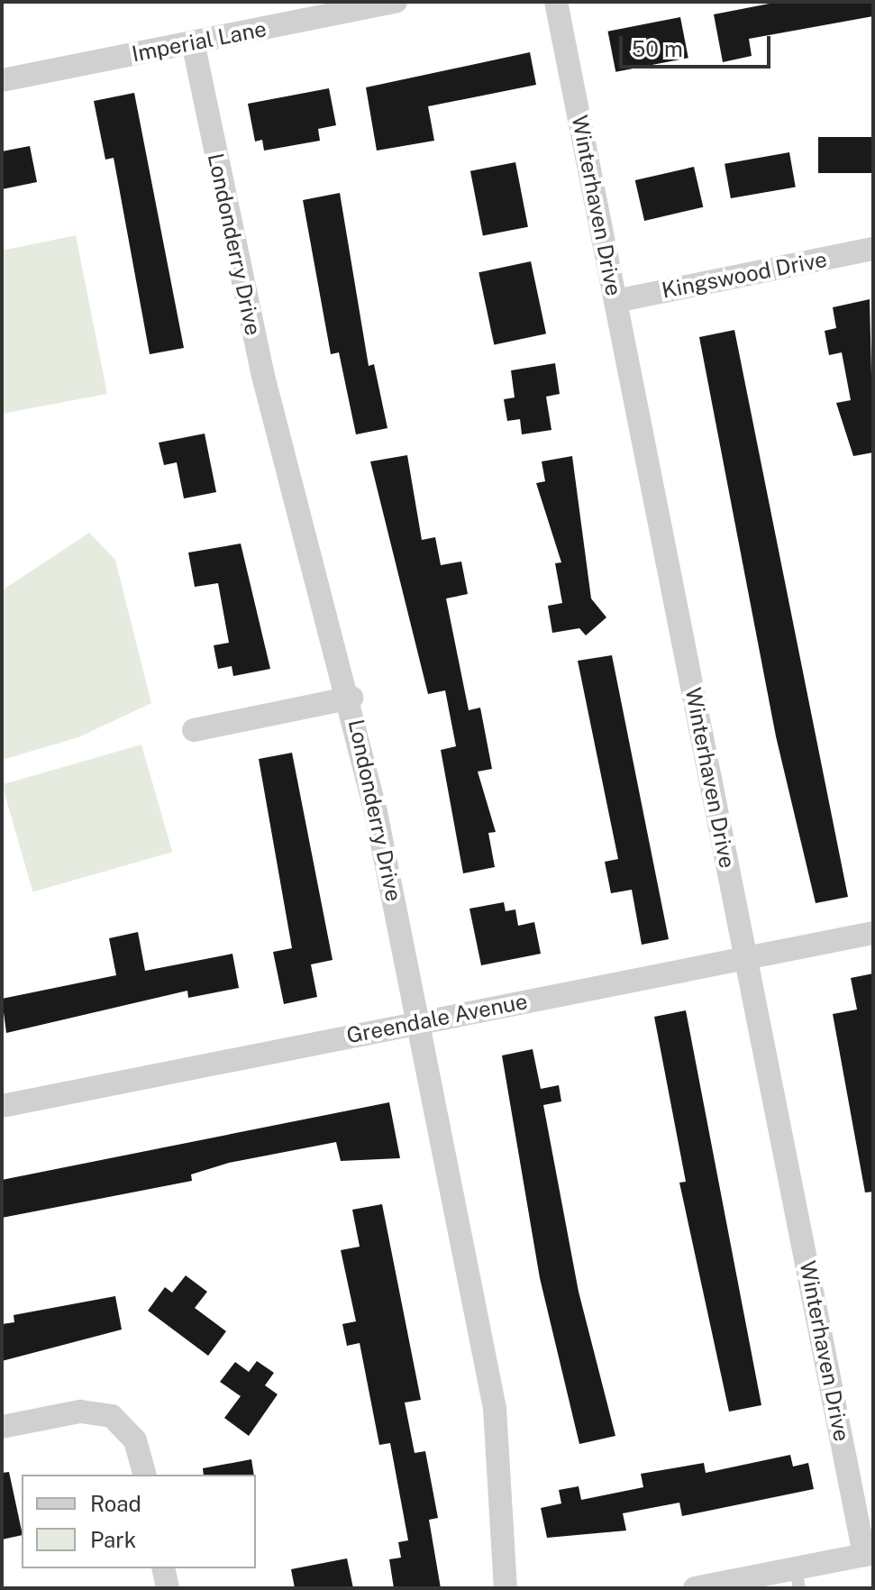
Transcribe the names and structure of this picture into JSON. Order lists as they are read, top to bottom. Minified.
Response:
{"streets":{"street":["Imperial Lane","Winterhaven Drive","Londonderry Drive","Kingswood Drive","Greendale Avenue"]},"crossings":[["Imperial Lane","Londonderry Drive"],["Winterhaven Drive","Kingswood Drive"],["Winterhaven Drive","Greendale Avenue"],["Londonderry Drive","Greendale Avenue"]],"legend":["Road","Park"],"scale_bar":"50 m"}
